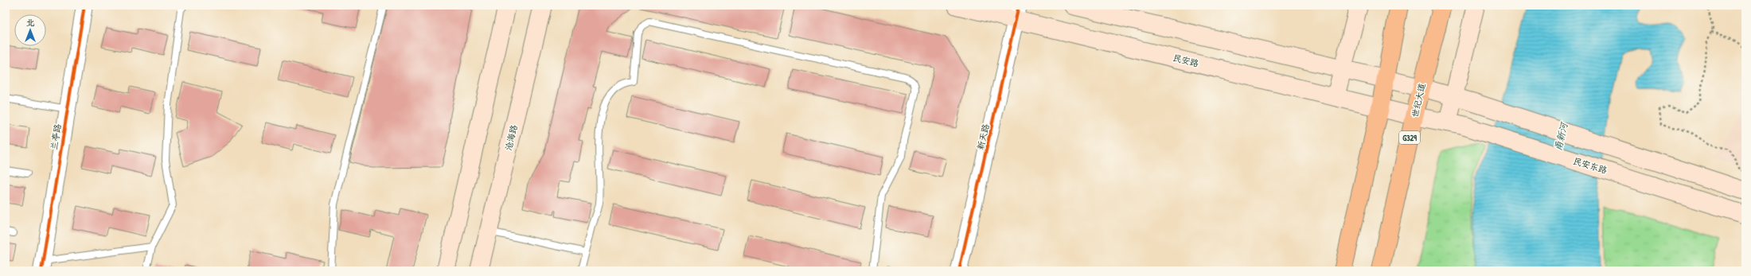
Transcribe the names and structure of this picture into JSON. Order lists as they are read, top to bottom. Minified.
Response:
{"streets":{"highway":["世纪大道","G329"],"main road":["民安路","沧海路","民安东路"],"street":["兰亭路","新天路"]},"crossings":[["民安路","世纪大道"],["民安路","新天路"],["民安路","民安东路"],["世纪大道","民安东路"]],"water":["甬新河"],"north":"top"}
